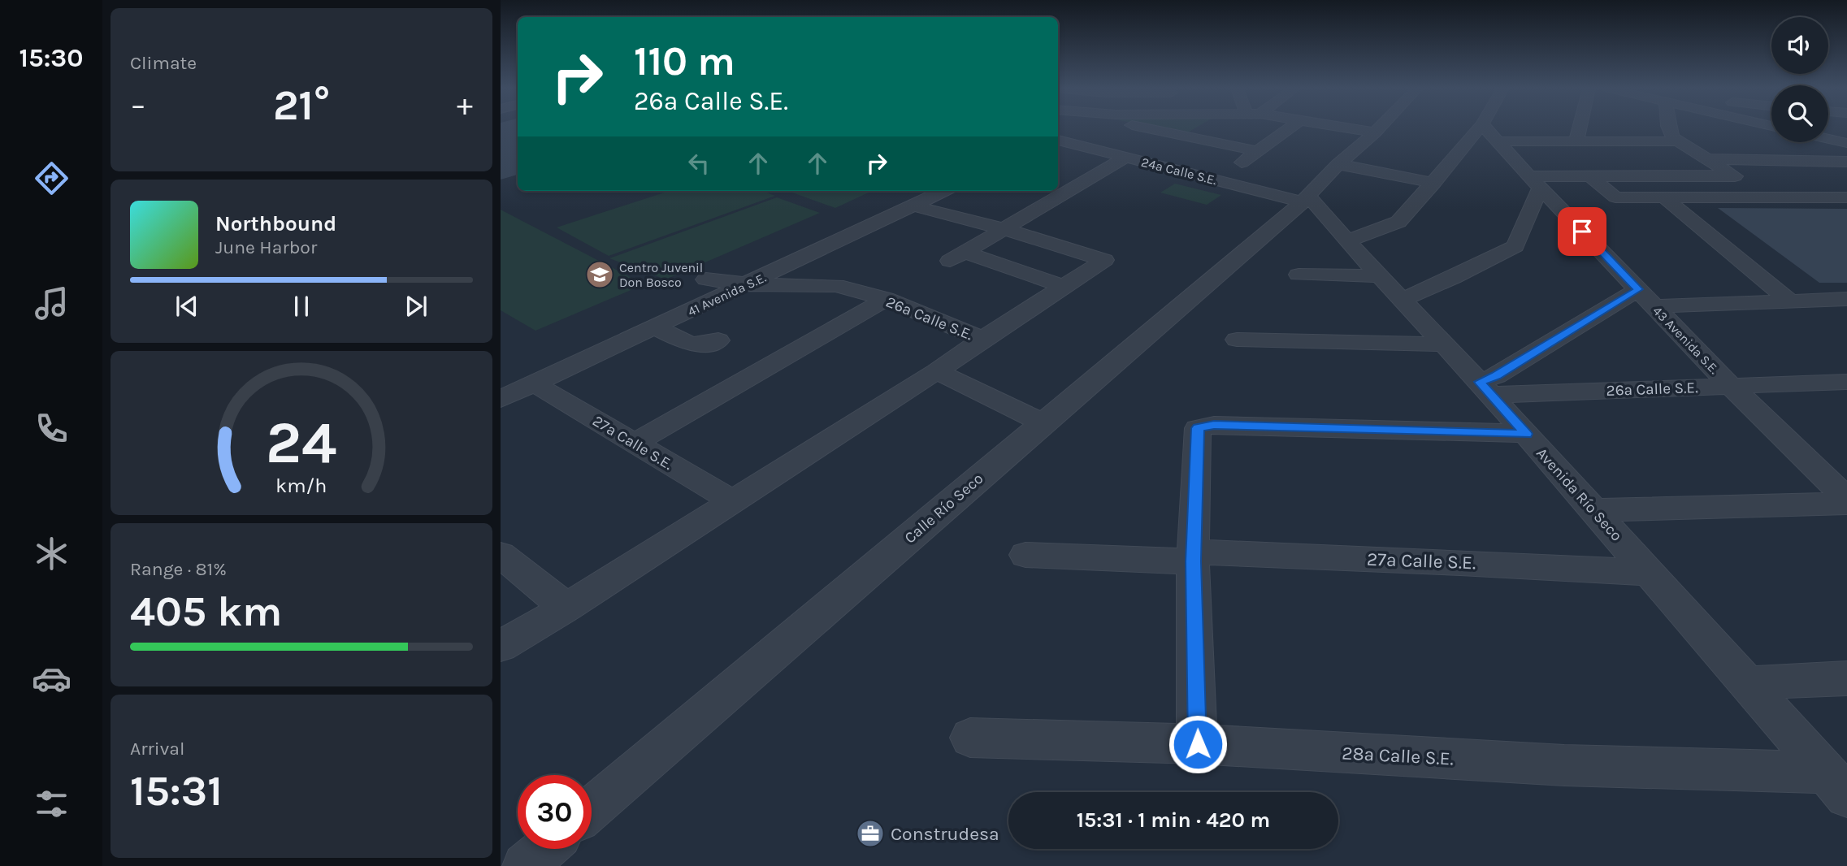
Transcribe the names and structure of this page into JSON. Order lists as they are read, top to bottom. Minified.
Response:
{"streets":{"street":["24a Calle S.E.","41 Avenida S.E.","26a Calle S.E.","43 Avenida S.E.","27a Calle S.E.","Avenida Río Seco","Calle Río Seco","28a Calle S.E."]},"crossings":[["24a Calle S.E.","Avenida Río Seco"],["24a Calle S.E.","Calle Río Seco"],["41 Avenida S.E.","26a Calle S.E."],["41 Avenida S.E.","27a Calle S.E."],["26a Calle S.E.","43 Avenida S.E."],["26a Calle S.E.","27a Calle S.E."],["26a Calle S.E.","Avenida Río Seco"],["27a Calle S.E.","Avenida Río Seco"],["Avenida Río Seco","Calle Río Seco"],["Avenida Río Seco","28a Calle S.E."]],"places":{"school or university":["Centro Juvenil Don Bosco"],"office":["Construdesa"]},"page":{"tabs":"15:30","tile":["Climate",["Range · 81%","405 km"],["Arrival","15:31"]],"turn":["110 m","26a Calle S.E."],"heat":["−","21°","+"],"song":["Northbound","June Harbor"],"limit":"30","trip":"15:31 · 1 min · 420 m","gauge":["24","km/h"]}}
